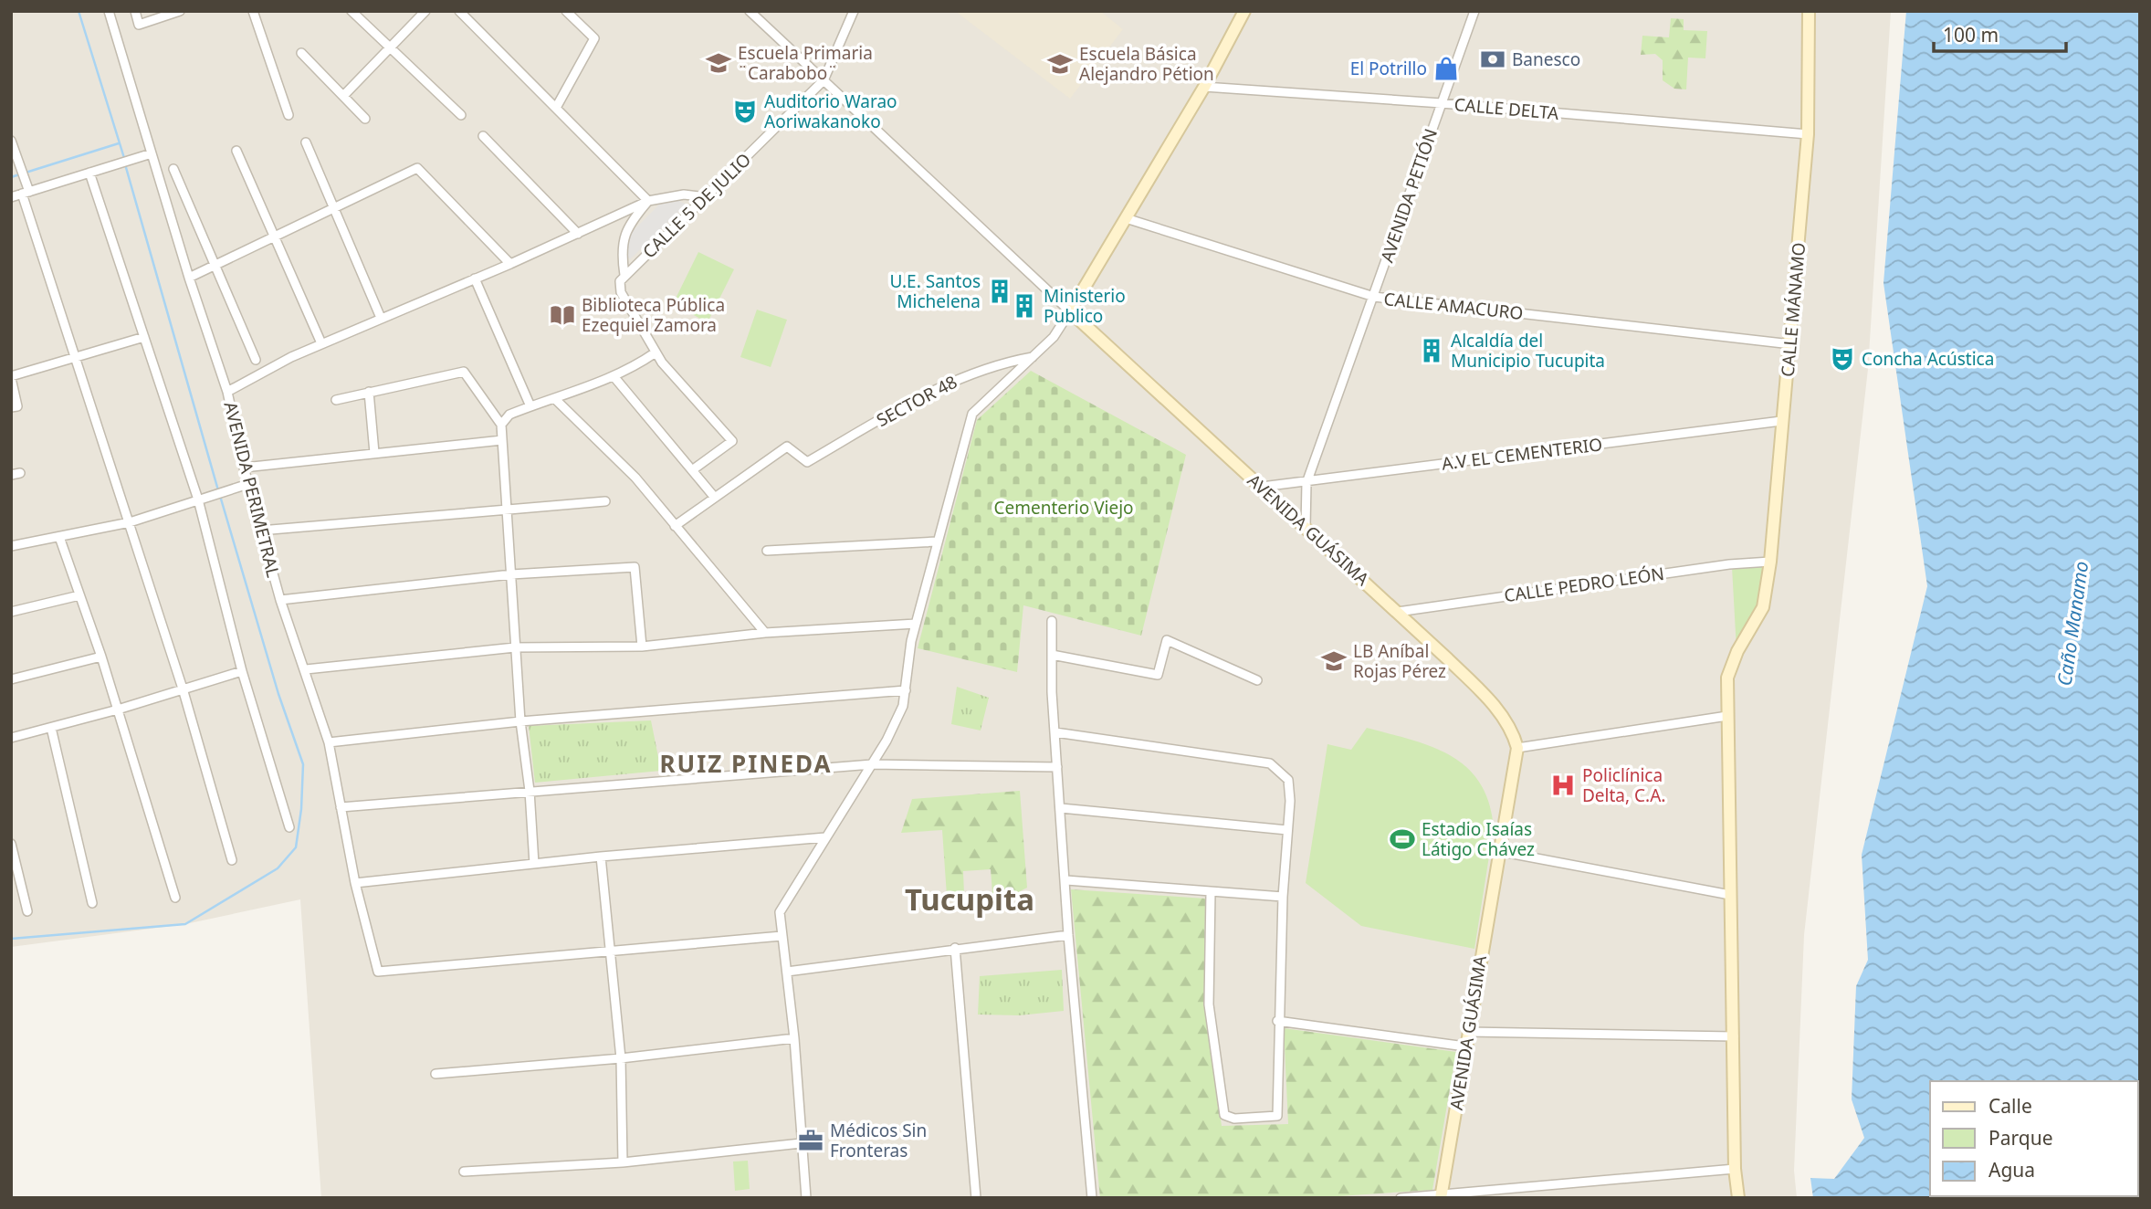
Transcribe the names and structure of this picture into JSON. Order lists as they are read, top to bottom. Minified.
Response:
{"streets":{"main road":["CALLE MÁNAMO","AVENIDA GUÁSIMA"],"street":["CALLE DELTA","AVENIDA PETIÓN","CALLE 5 DE JULIO","CALLE AMACURO","SECTOR 48","A.V EL CEMENTERIO","AVENIDA PERIMETRAL","CALLE PEDRO LEÓN"]},"crossings":[["CALLE DELTA","AVENIDA PETIÓN"],["CALLE DELTA","CALLE MÁNAMO"],["AVENIDA PETIÓN","CALLE AMACURO"],["AVENIDA PETIÓN","A.V EL CEMENTERIO"],["AVENIDA PETIÓN","AVENIDA GUÁSIMA"],["CALLE 5 DE JULIO","AVENIDA GUÁSIMA"],["CALLE AMACURO","CALLE MÁNAMO"],["CALLE MÁNAMO","A.V EL CEMENTERIO"],["CALLE MÁNAMO","CALLE PEDRO LEÓN"],["A.V EL CEMENTERIO","AVENIDA GUÁSIMA"],["AVENIDA GUÁSIMA","CALLE PEDRO LEÓN"]],"districts":["RUIZ PINEDA","Tucupita"],"water":["Caño Manamo"],"parks":["Cementerio Viejo"],"places":{"bank":["Banesco"],"school or university":["Escuela Primaria ¨Carabobo¨","Escuela Básica Alejandro Pétion","LB Aníbal Rojas Pérez"],"shop":["El Potrillo"],"theatre":["Auditorio Warao Aoriwakanoko","Concha Acústica"],"building":["U.E. Santos Michelena","Ministerio Publico","Alcaldía del Municipio Tucupita"],"library":["Biblioteca Pública Ezequiel Zamora"],"hospital":["Policlínica Delta, C.A."],"sports":["Estadio Isaías Látigo Chávez"],"office":["Médicos Sin Fronteras"]},"legend":["Calle","Parque","Agua"],"scale_bar":"100 m"}
